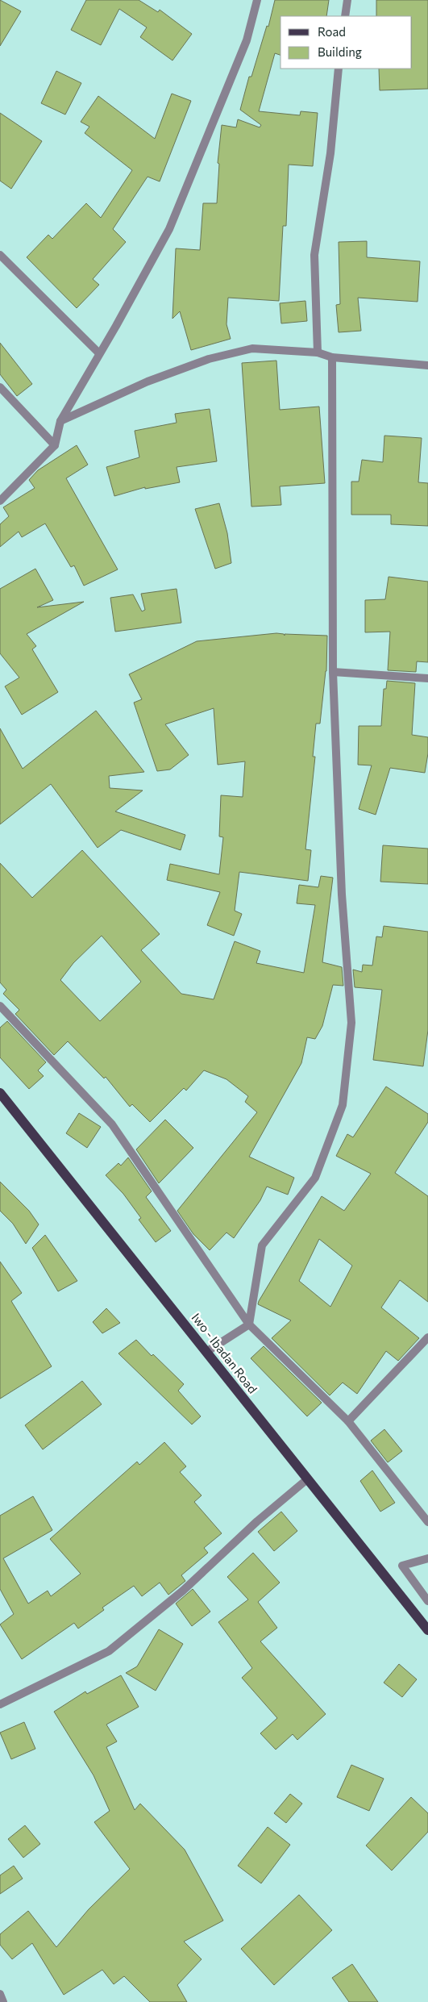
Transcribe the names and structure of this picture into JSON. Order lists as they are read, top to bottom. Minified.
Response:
{"streets":{"main road":["Iwo - Ibadan Road"]},"legend":["Road","Building"]}
